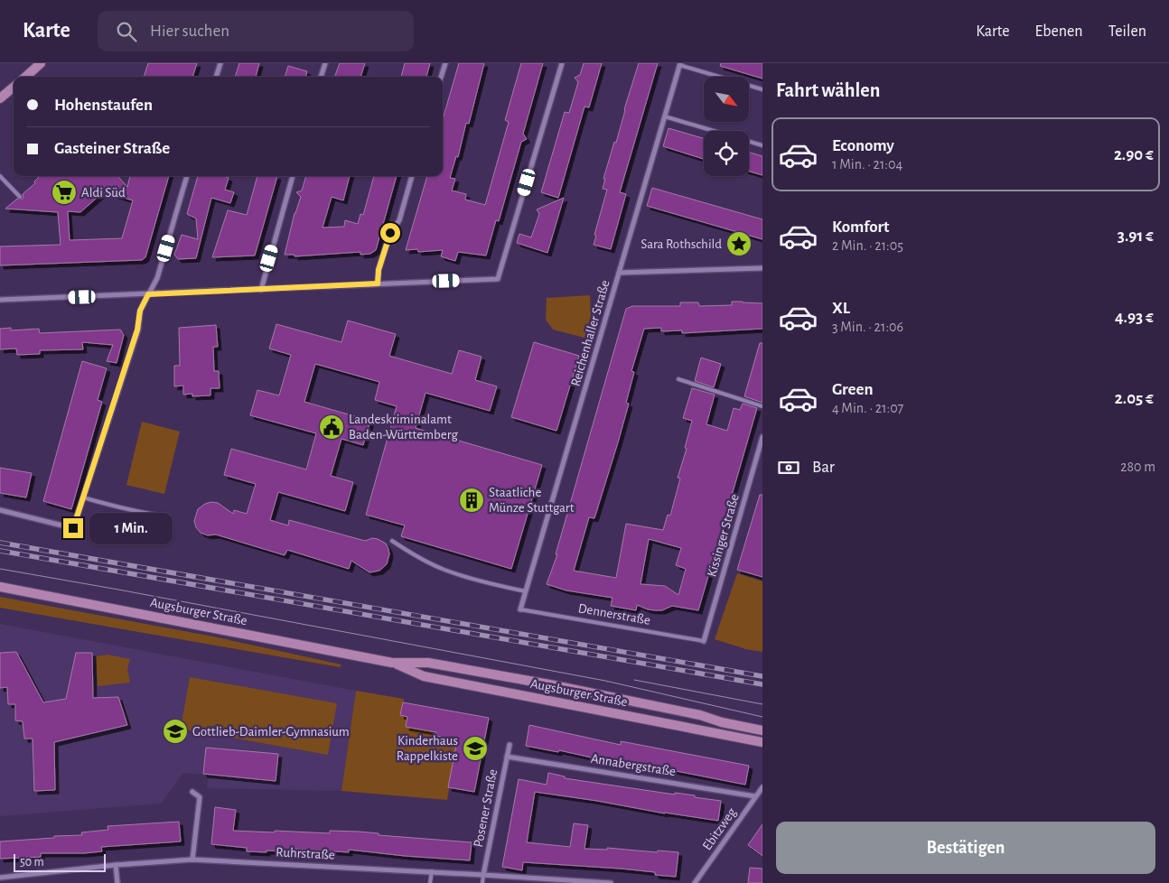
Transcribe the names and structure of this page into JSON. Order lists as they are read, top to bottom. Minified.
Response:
{"streets":{"main road":["Augsburger Straße"],"street":["Reichenhaller Straße","Kissinger Straße","Annabergstraße","Posener Straße","Ebitzweg","Ruhrstraße"],"lane":["Dennerstraße"]},"crossings":[["Reichenhaller Straße","Dennerstraße"],["Kissinger Straße","Dennerstraße"],["Annabergstraße","Posener Straße"],["Annabergstraße","Ebitzweg"],["Posener Straße","Ruhrstraße"]],"places":{"supermarket":["Aldi Süd"],"place":["Sara Rothschild"],"public building":["Landeskriminalamt Baden-Württemberg"],"building":["Staatliche Münze Stuttgart"],"school or university":["Gottlieb-Daimler-Gymnasium","Kinderhaus Rappelkiste"]},"scale_bar":"50 m","north":"bottom right","page":{"header":"Karte","search":"Hier suchen","nav":["Karte","Ebenen","Teilen"],"heading":"Fahrt wählen","banner":["Hohenstaufen","Gasteiner Straße"],"list":[{"name":"Economy","note":"1 Min. · 21:04","value":"2.90 €"},{"name":"Komfort","note":"2 Min. · 21:05","value":"3.91 €"},{"name":"XL","note":"3 Min. · 21:06","value":"4.93 €"},{"name":"Green","note":"4 Min. · 21:07","value":"2.05 €"}],"pay":["Bar","280 m"],"bubble":"1 Min.","buttons":"Bestätigen","scale":"50 m"}}
